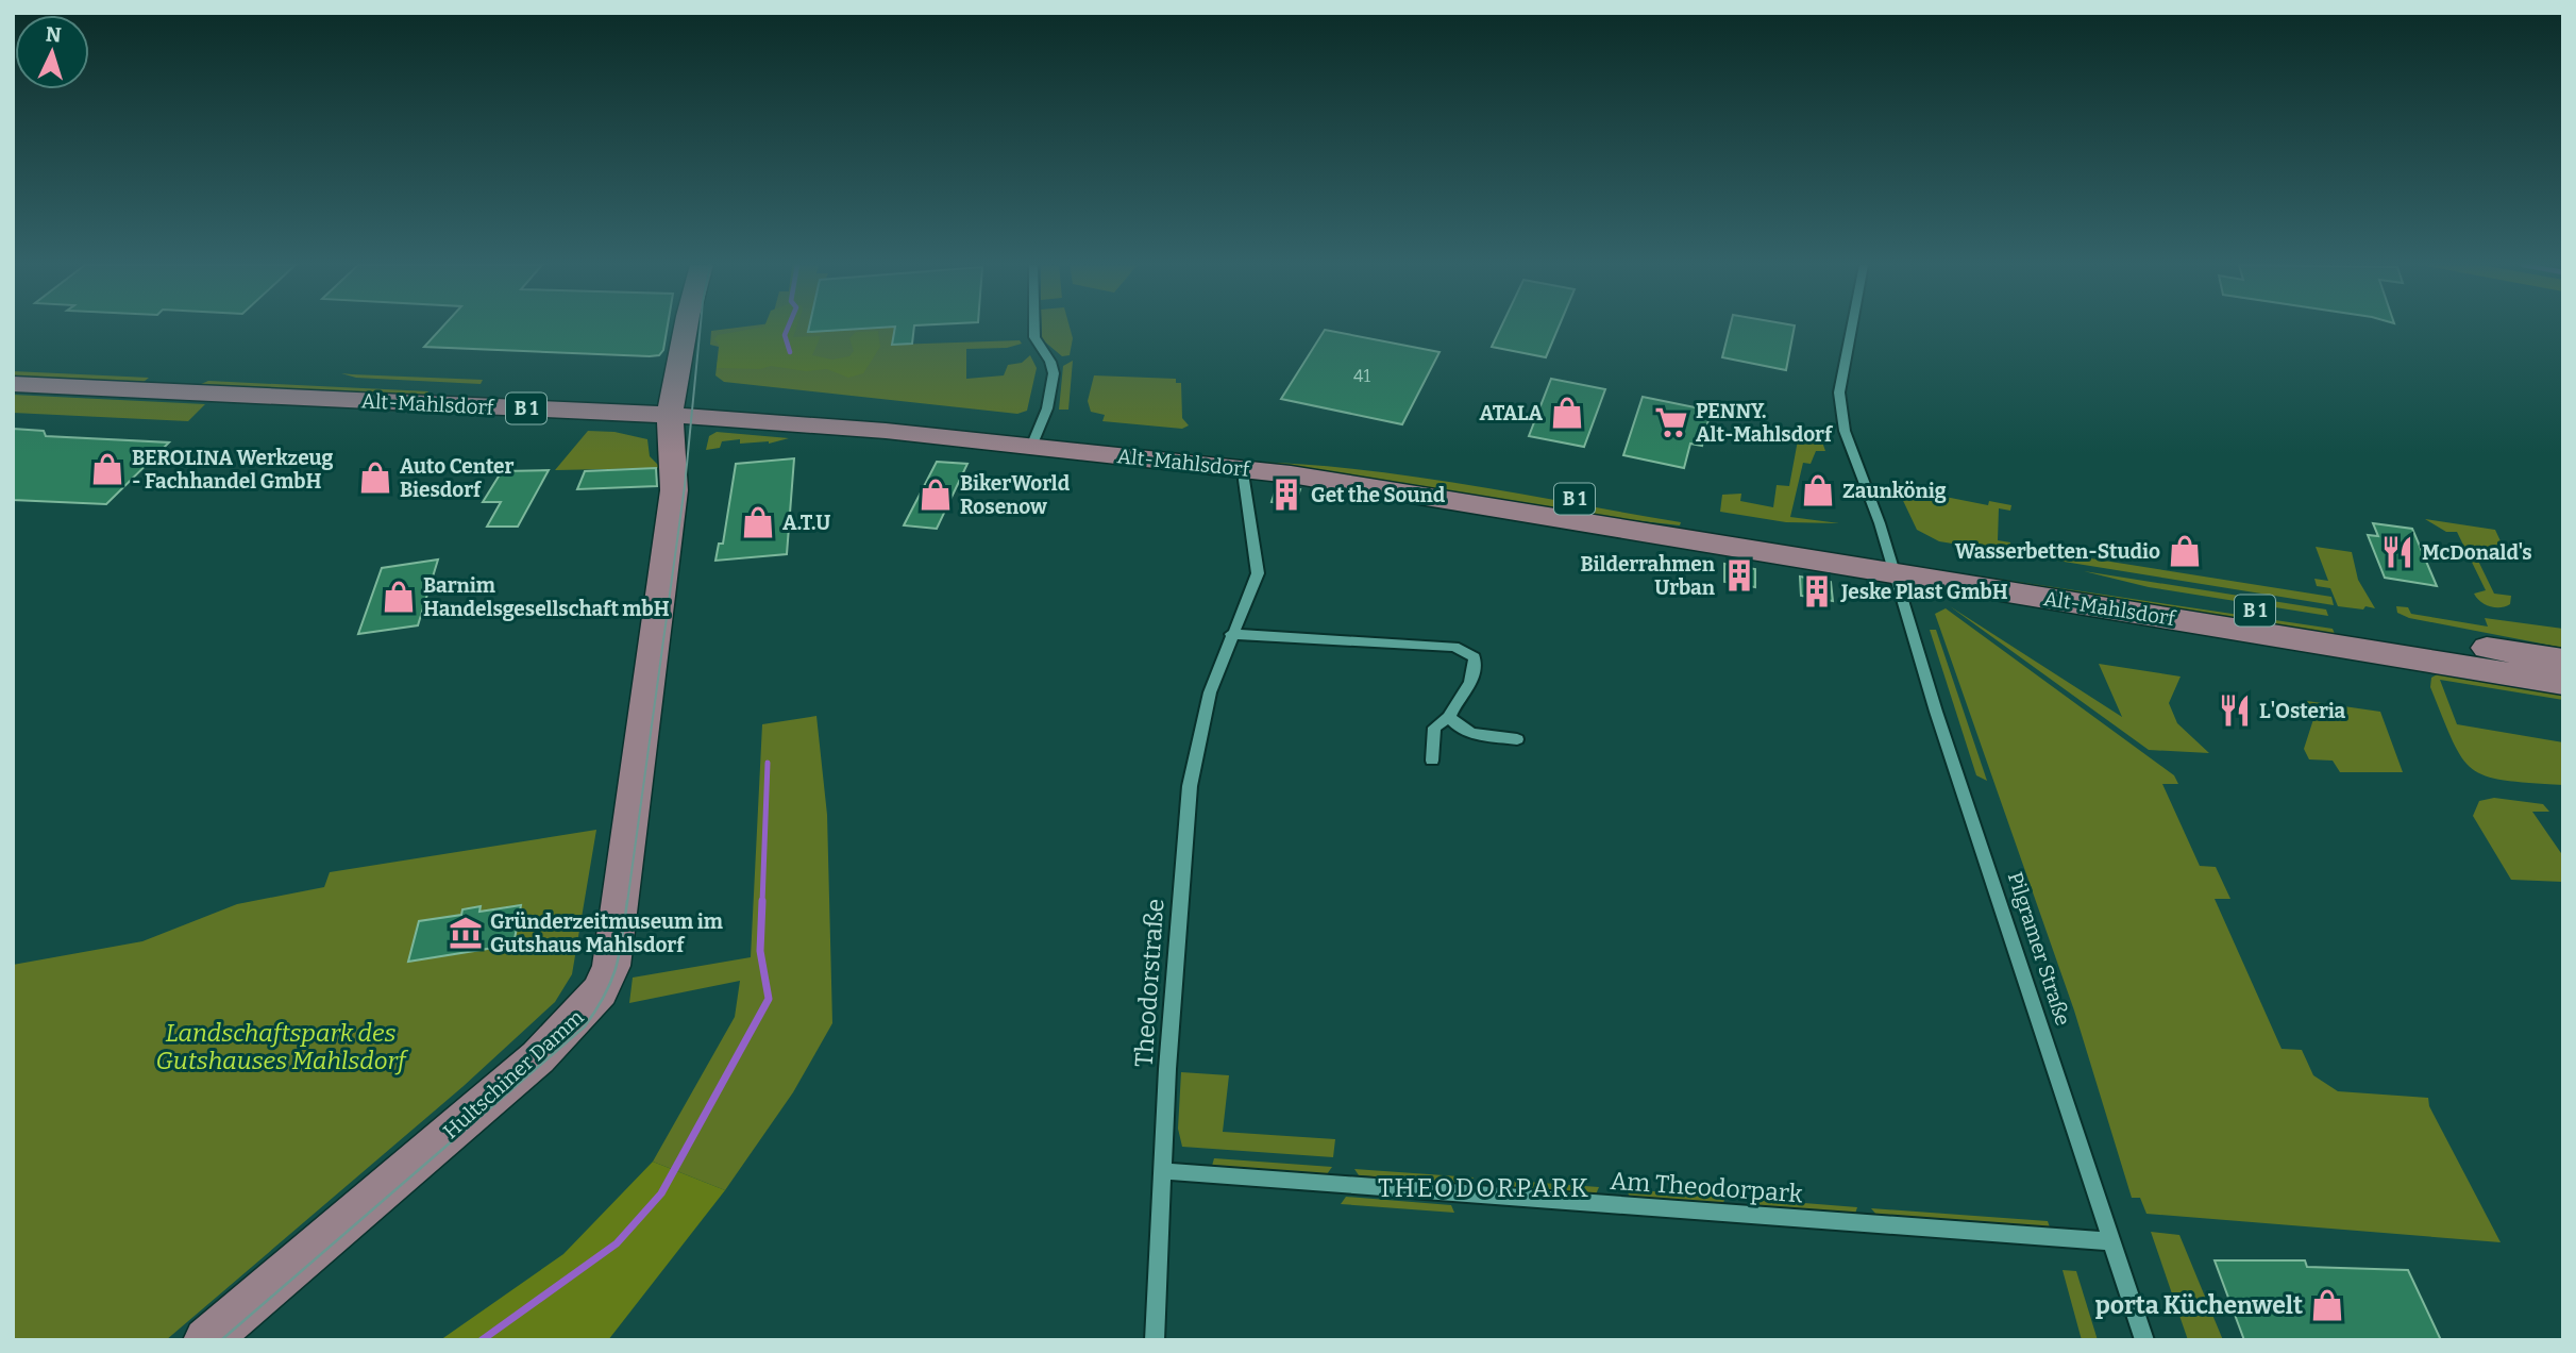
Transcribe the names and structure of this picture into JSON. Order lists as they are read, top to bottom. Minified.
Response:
{"streets":{"main road":["Alt-Mahlsdorf","B 1","Hultschiner Damm"],"street":["Pilgramer Straße","Theodorstraße","Am Theodorpark"]},"crossings":[["Alt-Mahlsdorf","Pilgramer Straße"],["Alt-Mahlsdorf","Theodorstraße"],["Alt-Mahlsdorf","Hultschiner Damm"],["Pilgramer Straße","Am Theodorpark"],["Theodorstraße","Am Theodorpark"]],"districts":["THEODORPARK"],"parks":["Landschaftspark des Gutshauses Mahlsdorf"],"places":{"shop":["ATALA","BEROLINA Werkzeug - Fachhandel GmbH","Auto Center Biesdorf","Zaunkönig","BikerWorld Rosenow","A.T.U","Wasserbetten-Studio","Barnim Handelsgesellschaft mbH","porta Küchenwelt"],"supermarket":["PENNY. Alt-Mahlsdorf"],"building":["Get the Sound","Bilderrahmen Urban","Jeske Plast GmbH"],"restaurant":["McDonald's","L'Osteria"],"museum":["Gründerzeitmuseum im Gutshaus Mahlsdorf"]},"house_numbers":["41"],"north":"top"}
